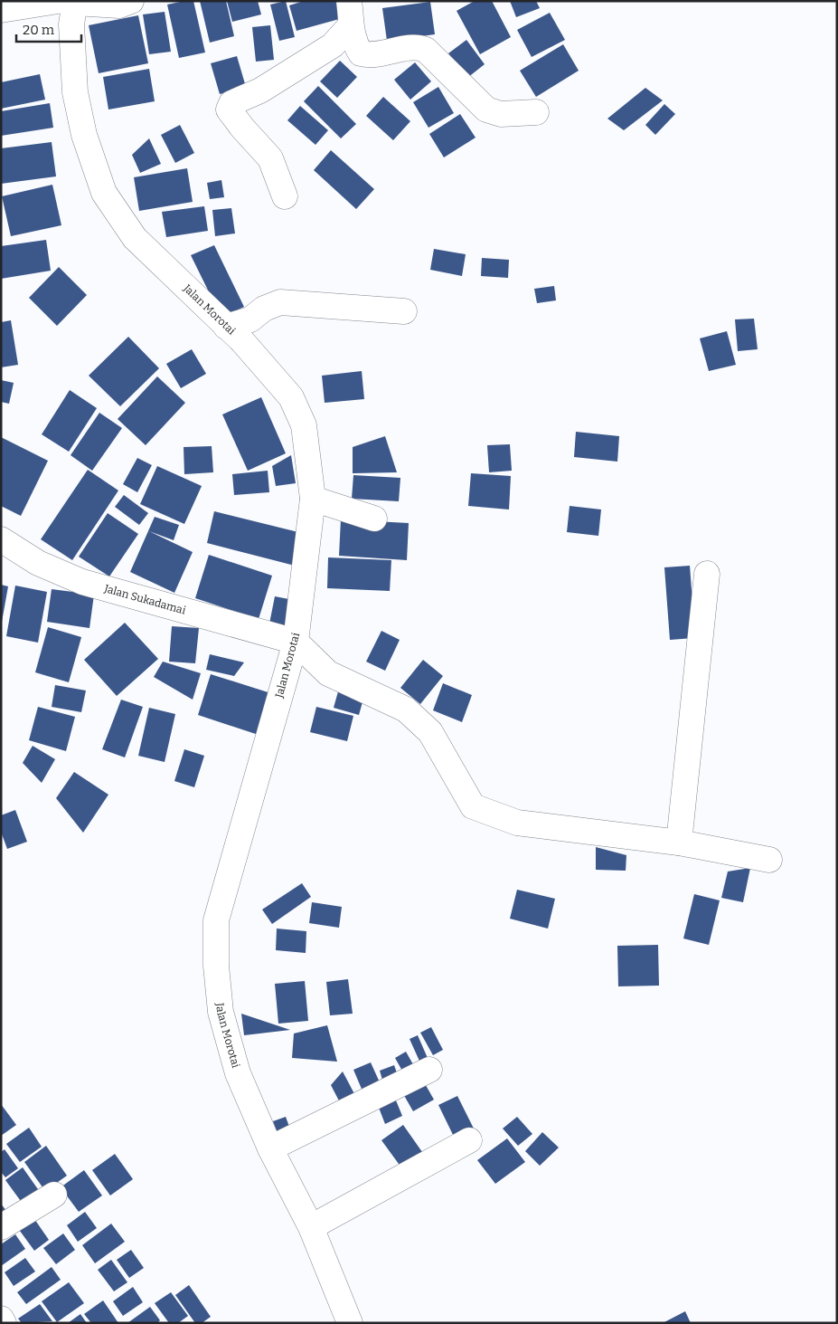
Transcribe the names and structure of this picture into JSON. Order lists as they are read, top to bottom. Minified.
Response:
{"streets":{"street":["Jalan Morotai","Jalan Sukadamai"]},"crossings":[["Jalan Morotai","Jalan Sukadamai"]],"scale_bar":"20 m"}
